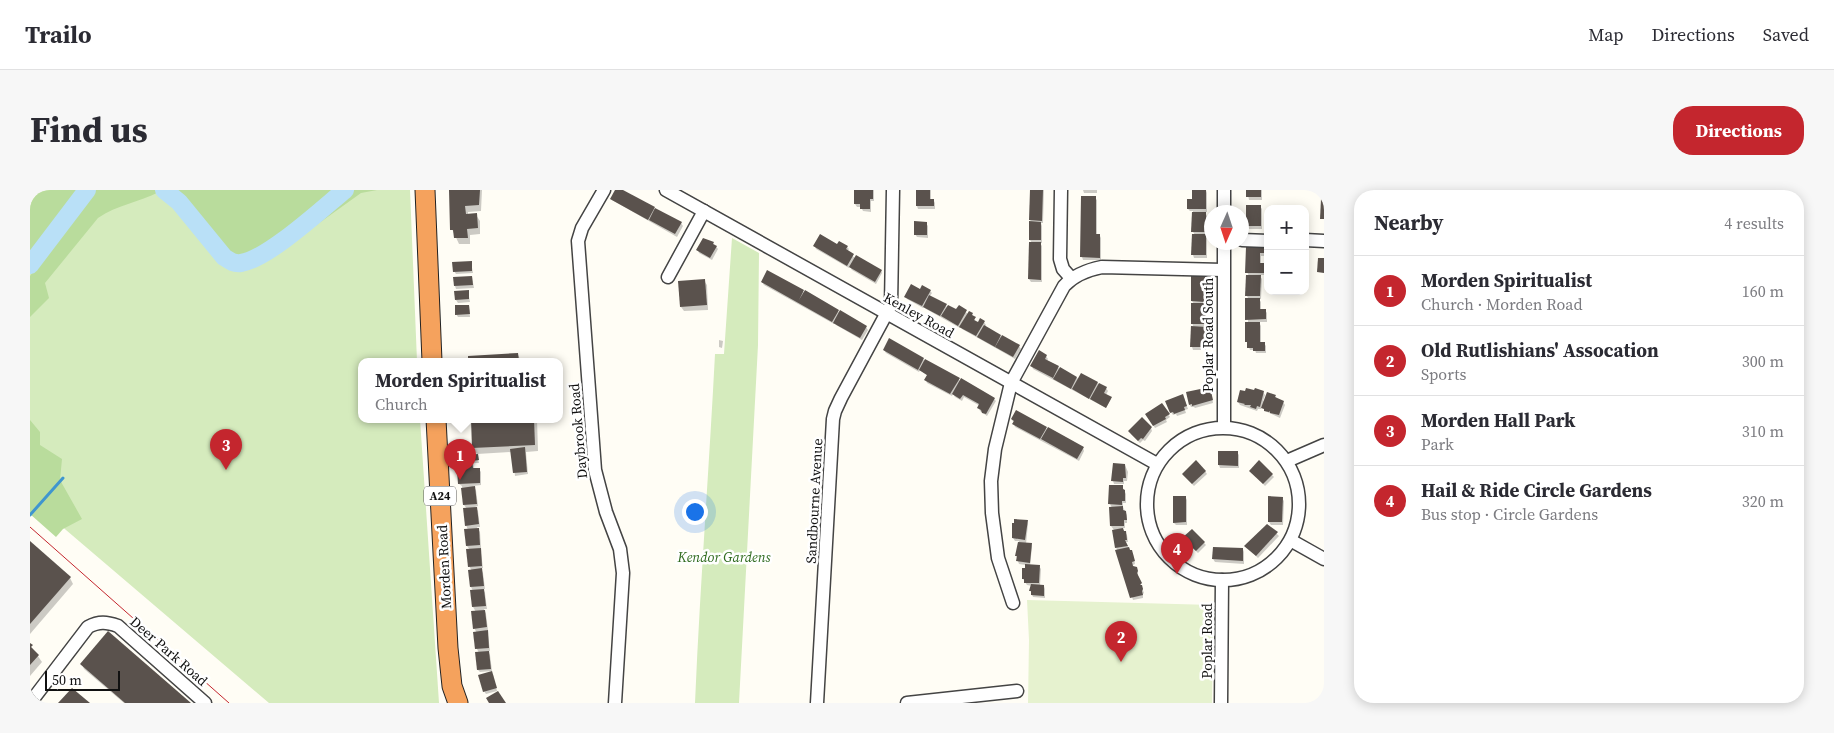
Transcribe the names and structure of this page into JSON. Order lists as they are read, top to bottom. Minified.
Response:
{"streets":{"highway":["A24","Morden Road"],"street":["Kenley Road","Poplar Road South","Daybrook Road","Sandbourne Avenue","Poplar Road","Deer Park Road"]},"crossings":[["Kenley Road","Poplar Road South"],["Kenley Road","Sandbourne Avenue"],["Kenley Road","Poplar Road"],["Poplar Road South","Poplar Road"]],"parks":["Kendor Gardens"],"scale_bar":"50 m","north":"bottom","page":{"header":"Trailo","nav":["Map","Directions","Saved"],"title":"Find us","buttons":"Directions","heading":["Nearby","4 results"],"map_buttons":["+","−"],"list":[{"mark":"1","name":"Morden Spiritualist","note":"Church · Morden Road","value":"160 m"},{"mark":"2","name":"Old Rutlishians' Assocation","note":"Sports","value":"300 m"},{"mark":"3","name":"Morden Hall Park","note":"Park","value":"310 m"},{"mark":"4","name":"Hail & Ride Circle Gardens","note":"Bus stop · Circle Gardens","value":"320 m"}],"popup":["Morden Spiritualist","Church"],"pins":["3","1","4","2"],"scale":"50 m"}}
